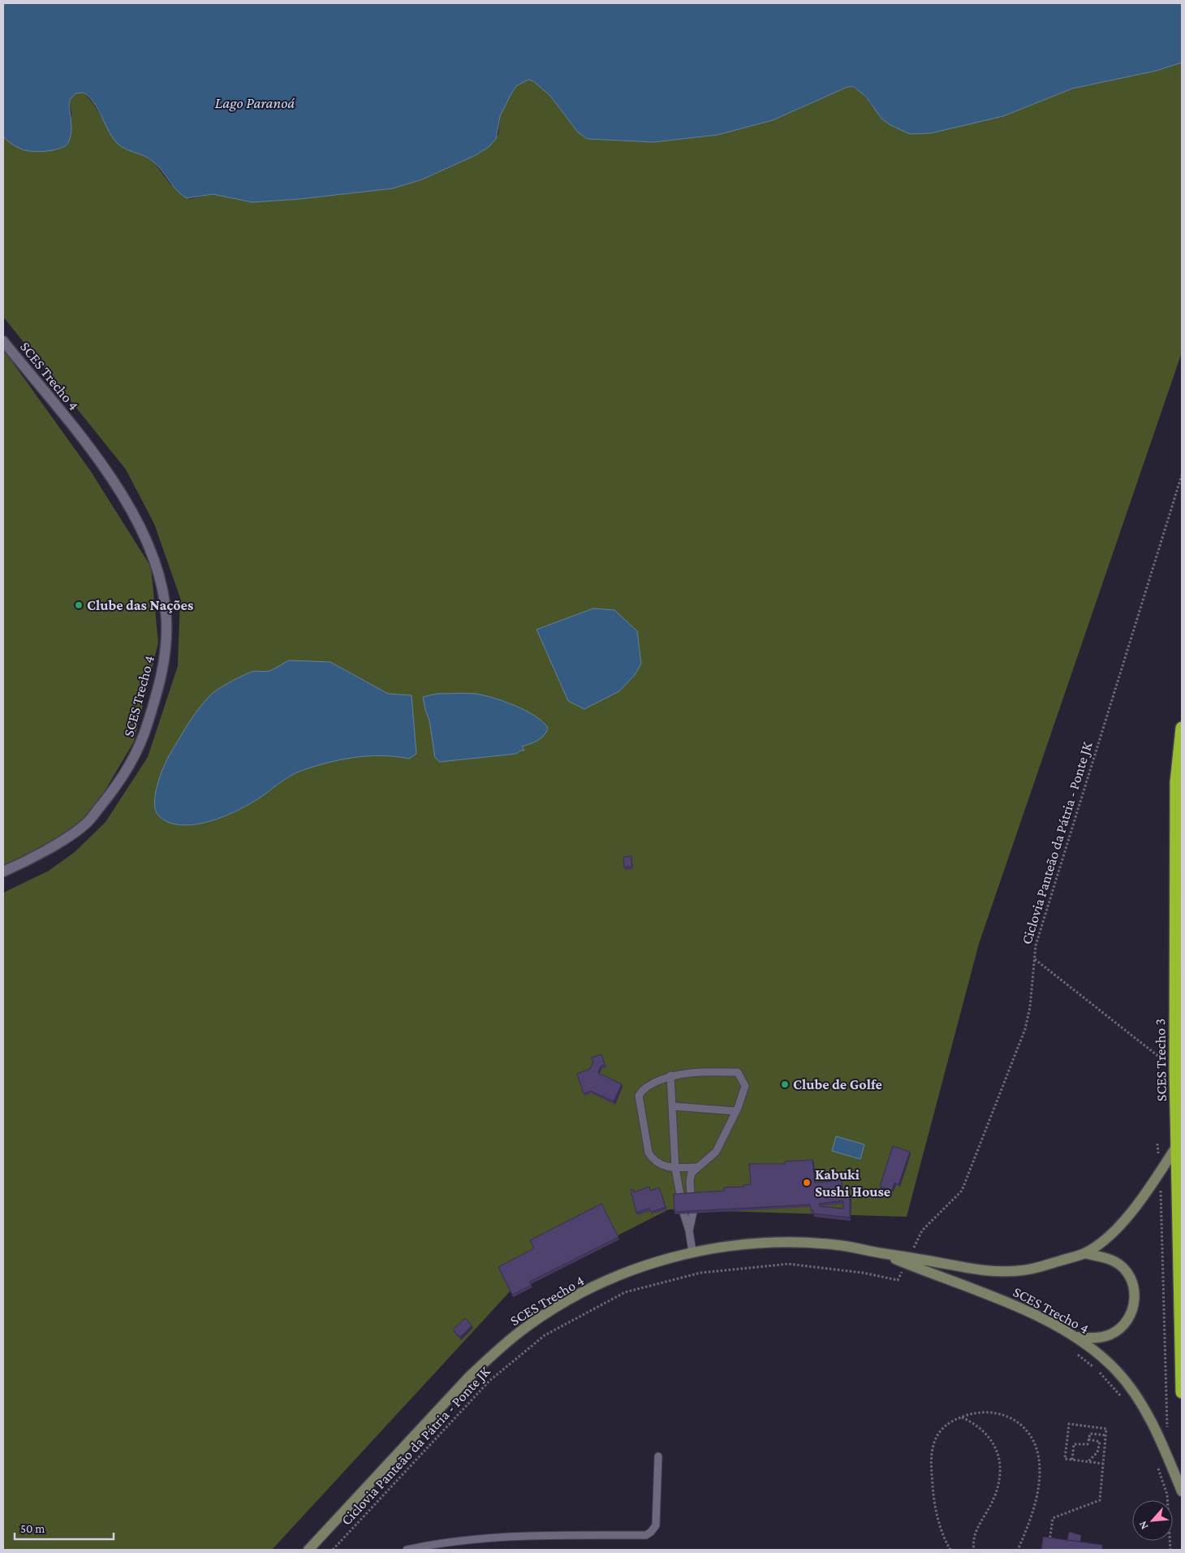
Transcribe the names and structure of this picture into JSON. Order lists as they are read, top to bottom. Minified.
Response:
{"streets":{"highway":["SCES Trecho 3"],"street":["SCES Trecho 4"],"path":["Ciclovia Panteão da Pátria - Ponte JK"]},"crossings":[["SCES Trecho 4","Ciclovia Panteão da Pátria - Ponte JK"],["SCES Trecho 4","SCES Trecho 3"]],"water":["Lago Paranoá"],"places":["Clube das Nações","Clube de Golfe","Kabuki Sushi House"],"scale_bar":"50 m","north":"bottom left"}
